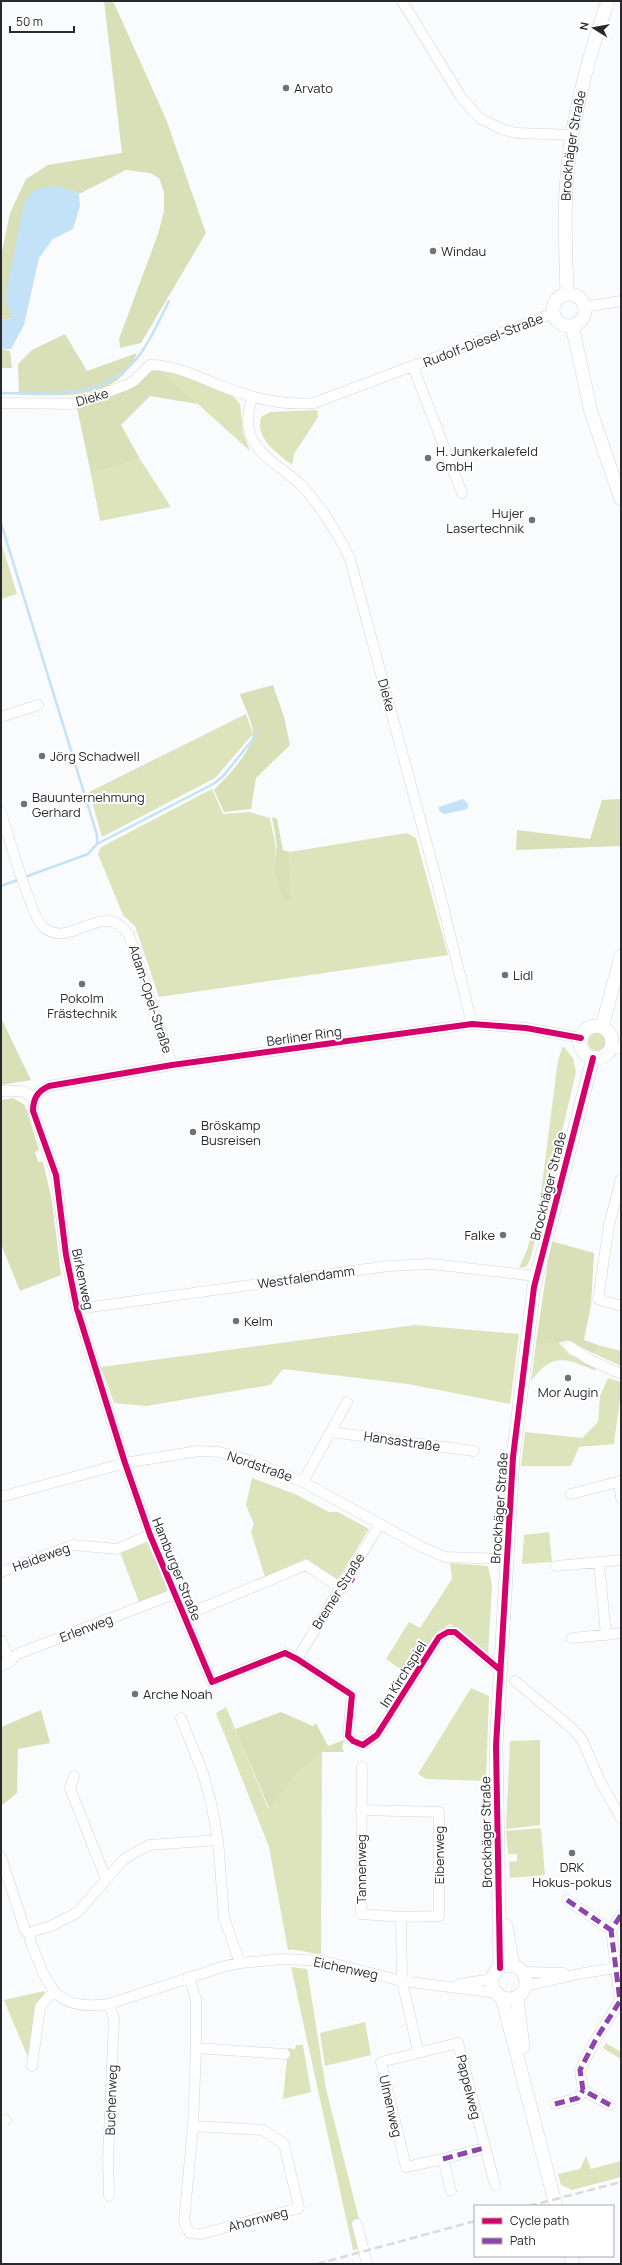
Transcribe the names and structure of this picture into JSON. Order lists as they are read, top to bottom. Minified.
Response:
{"streets":{"street":["Brockhäger Straße","Rudolf-Diesel-Straße","Dieke","Adam-Opel-Straße","Berliner Ring","Westfalendamm","Birkenweg","Hansastraße","Nordstraße","Heideweg","Hamburger Straße","Bremer Straße","Erlenweg","Im Kirchspiel","Eibenweg","Tannenweg","Eichenweg","Pappelweg","Buchenweg","Ulmenweg","Ahornweg"]},"crossings":[["Brockhäger Straße","Rudolf-Diesel-Straße"],["Brockhäger Straße","Berliner Ring"],["Brockhäger Straße","Westfalendamm"],["Brockhäger Straße","Nordstraße"],["Brockhäger Straße","Im Kirchspiel"],["Brockhäger Straße","Eichenweg"],["Rudolf-Diesel-Straße","Dieke"],["Dieke","Berliner Ring"],["Adam-Opel-Straße","Berliner Ring"],["Berliner Ring","Birkenweg"],["Westfalendamm","Birkenweg"],["Birkenweg","Nordstraße"],["Birkenweg","Hamburger Straße"],["Nordstraße","Hamburger Straße"],["Nordstraße","Bremer Straße"],["Heideweg","Hamburger Straße"],["Hamburger Straße","Bremer Straße"],["Hamburger Straße","Erlenweg"],["Hamburger Straße","Im Kirchspiel"],["Bremer Straße","Im Kirchspiel"],["Eibenweg","Tannenweg"],["Eichenweg","Buchenweg"],["Eichenweg","Ahornweg"],["Pappelweg","Ulmenweg"]],"places":["Arvato","Windau","H. Junkerkalefeld GmbH","Hujer Lasertechnik","Jörg Schadwell","Bauunternehmung Gerhard","Lidl","Pokolm Frästechnik","Bröskamp Busreisen","Falke","Kelm","Mor Augin","Arche Noah","DRK Hokus-pokus"],"legend":["Cycle path","Path"],"scale_bar":"50 m","north":"left"}
